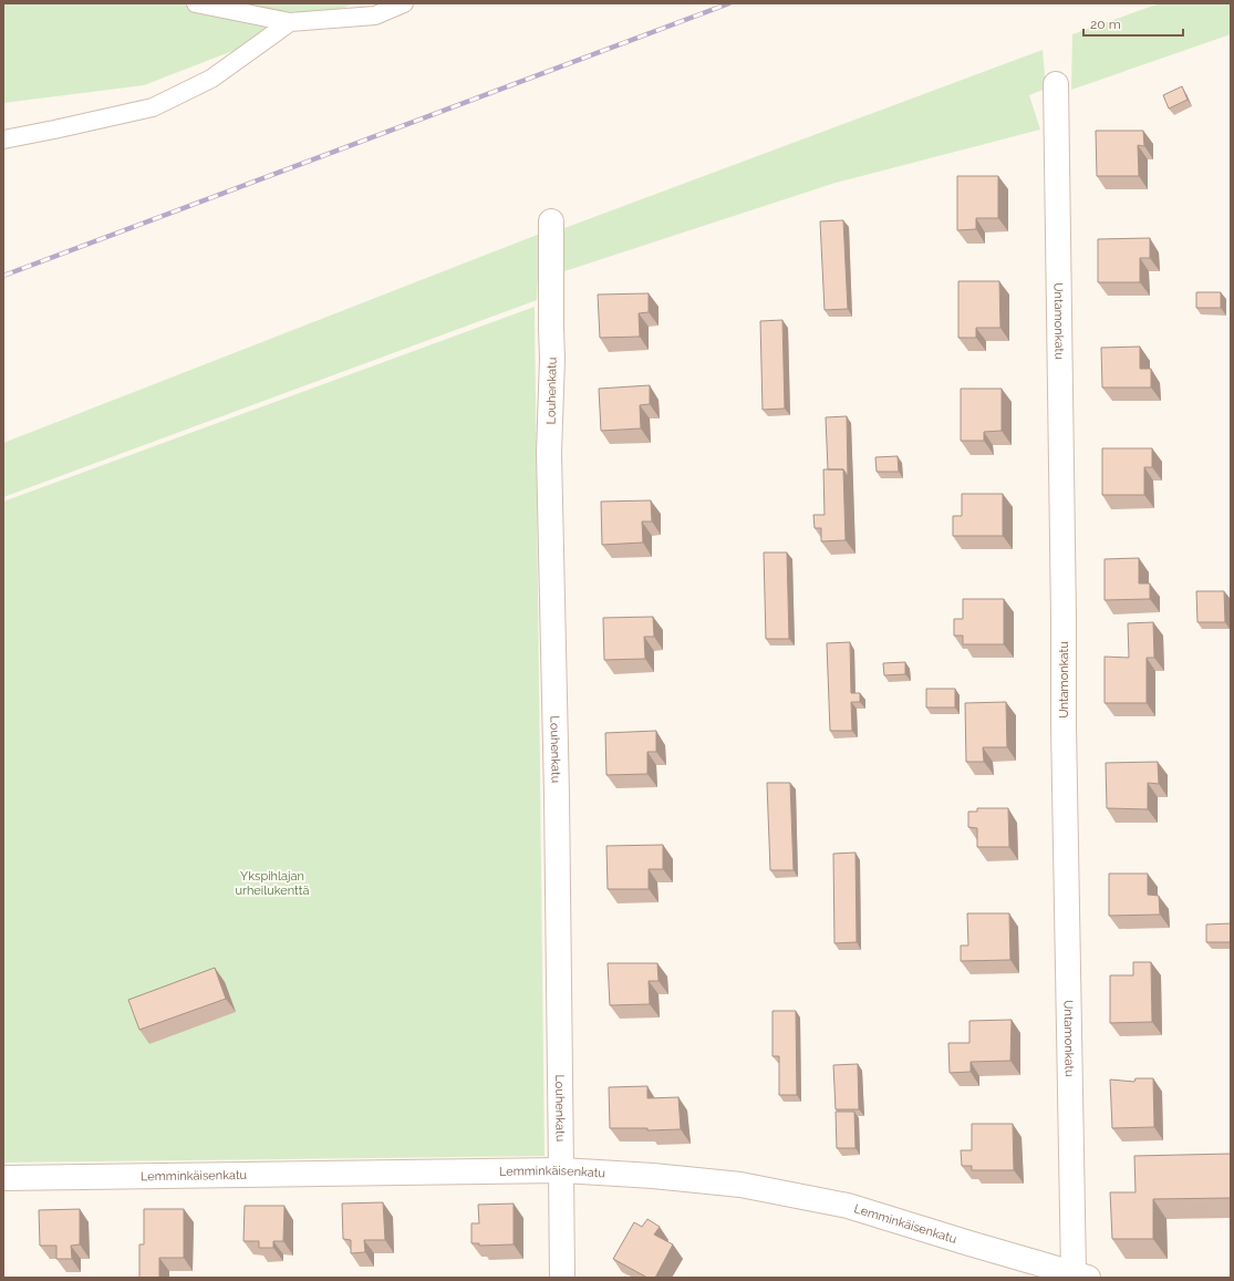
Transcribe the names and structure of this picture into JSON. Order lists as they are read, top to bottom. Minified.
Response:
{"streets":{"street":["Untamonkatu","Louhenkatu","Lemminkäisenkatu"]},"crossings":[["Untamonkatu","Lemminkäisenkatu"],["Louhenkatu","Lemminkäisenkatu"]],"parks":["Ykspihlajan urheilukenttä"],"scale_bar":"20 m"}
